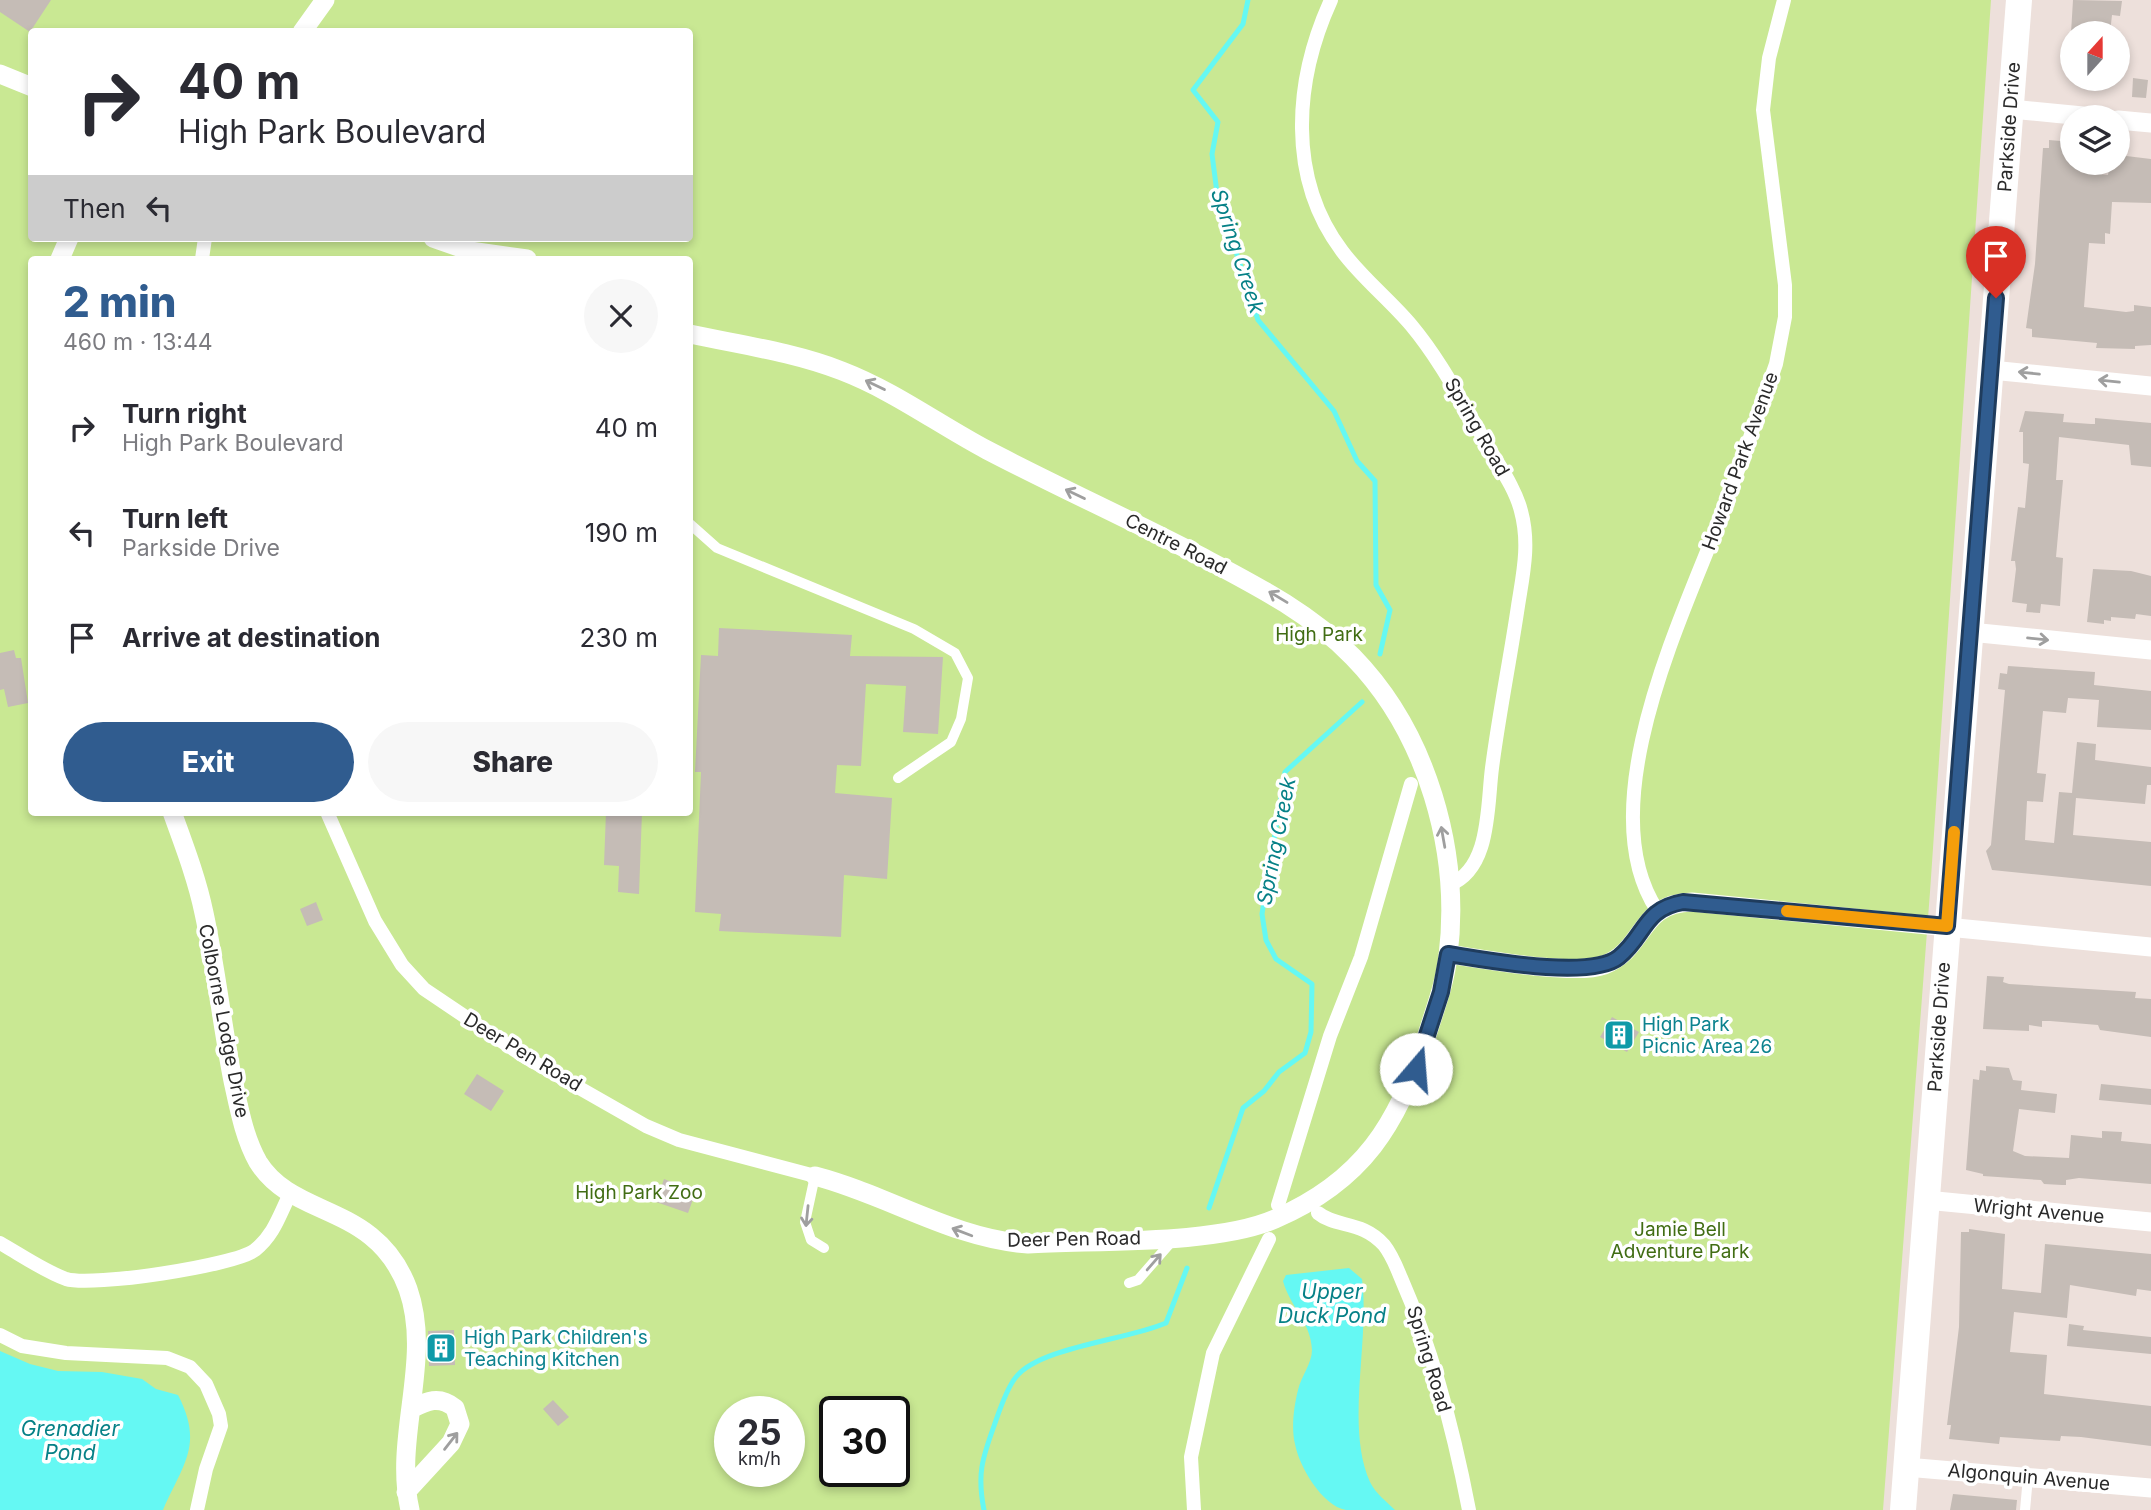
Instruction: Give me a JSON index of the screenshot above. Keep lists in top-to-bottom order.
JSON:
{
  "streets": {
    "main road": ["Parkside Drive"],
    "street": [
      "Spring Road",
      "Howard Park Avenue",
      "Centre Road",
      "Colborne Lodge Drive",
      "Deer Pen Road",
      "Wright Avenue",
      "Algonquin Avenue"
    ]
  },
  "crossings": [
    ["Parkside Drive", "Wright Avenue"],
    ["Parkside Drive", "Algonquin Avenue"],
    ["Spring Road", "Centre Road"],
    ["Spring Road", "Deer Pen Road"]
  ],
  "one_way": ["Centre Road"],
  "water": ["Spring Creek", "Upper Duck Pond", "Grenadier Pond"],
  "parks": ["High Park", "High Park Zoo", "Jamie Bell Adventure Park"],
  "places": {
    "building": ["High Park Picnic Area 26", "High Park Children's Teaching Kitchen"]
  },
  "north": "top",
  "page": {
    "turn": ["40 m", "High Park Boulevard"],
    "then": "Then",
    "heading": ["2 min", "460 m · 13:44"],
    "list": [
      {
        "name": "Turn right",
        "note": "High Park Boulevard",
        "value": "40 m"
      },
      {
        "name": "Turn left",
        "note": "Parkside Drive",
        "value": "190 m"
      },
      {
        "name": "Arrive at destination",
        "value": "230 m"
      }
    ],
    "buttons": ["Exit", "Share"],
    "speed": "25 km/h",
    "limit": "30"
  }
}
